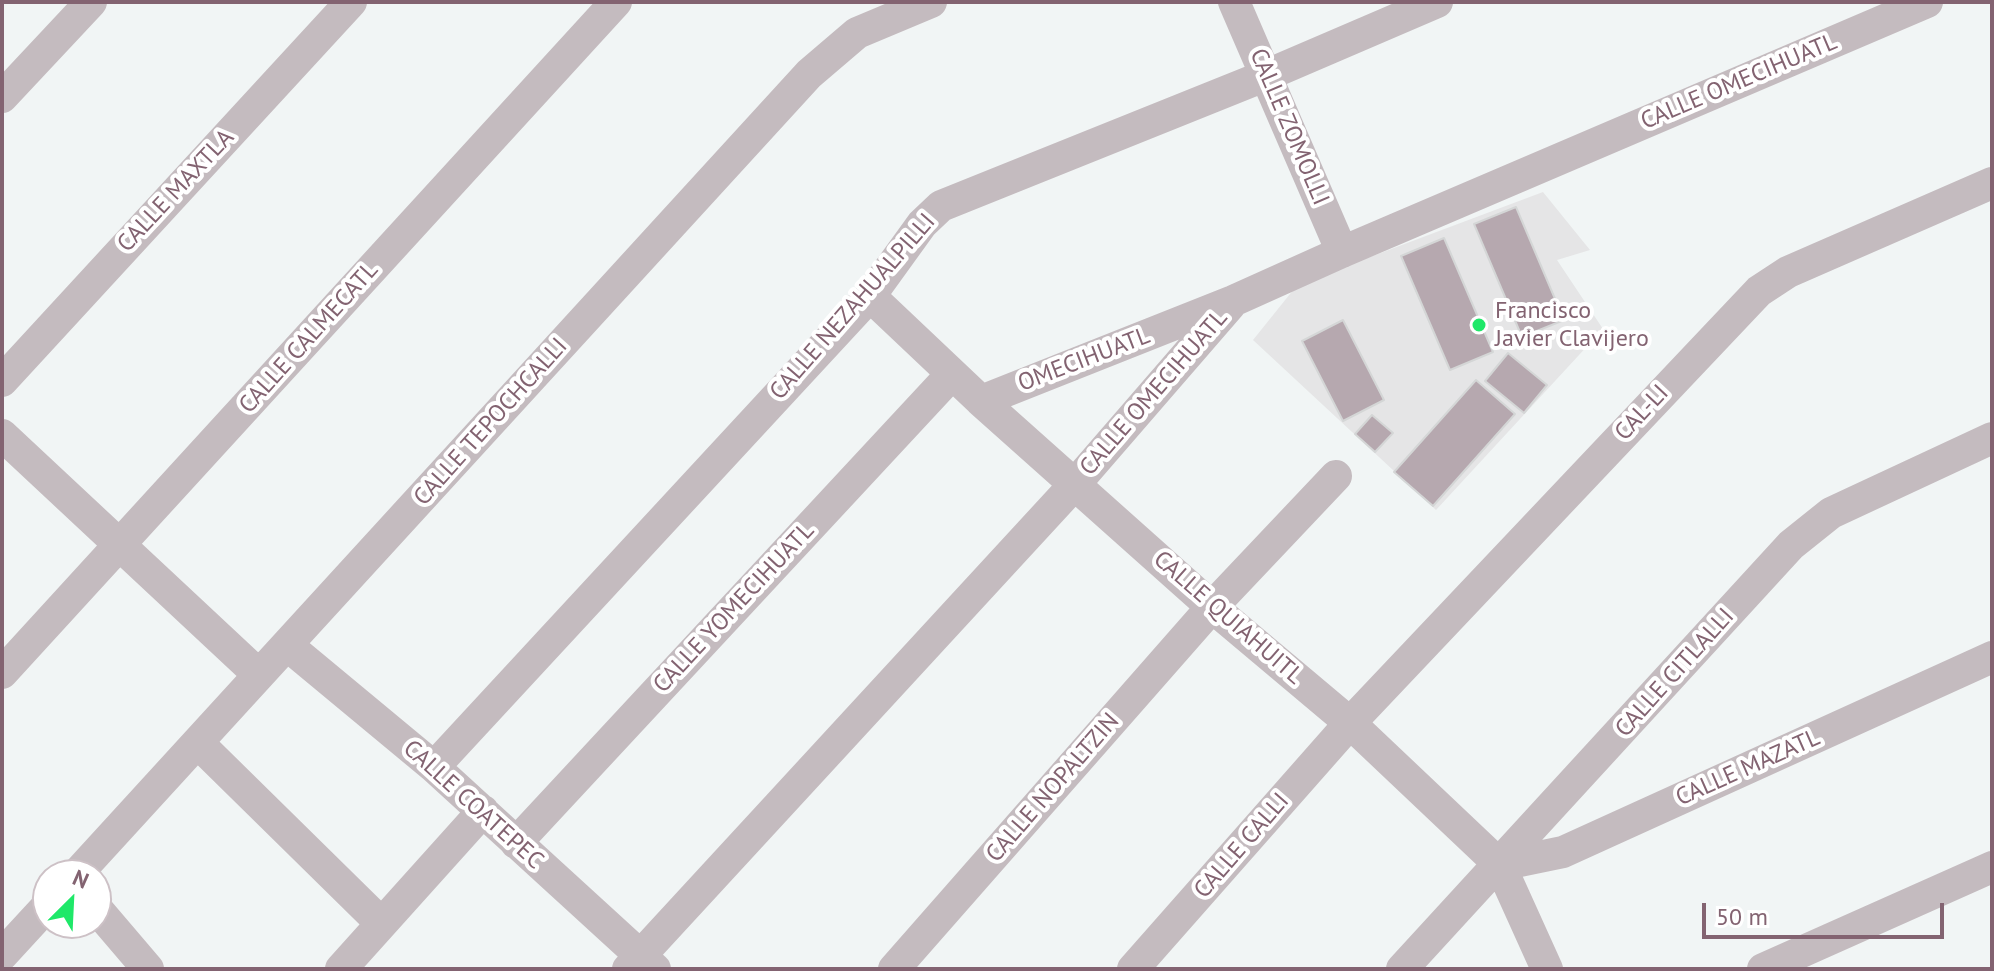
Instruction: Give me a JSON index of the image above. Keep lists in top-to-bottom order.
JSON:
{
  "streets": {
    "street": [
      "CALLE OMECIHUATL",
      "CALLE ZOMOLLI",
      "CALLE MAXTLA",
      "CALLE NEZAHUALPILLI",
      "CALLE CALMECATL",
      "OMECIHUATL",
      "CAL-LI",
      "CALLE TEPOCHCALLI",
      "CALLE YOMECIHUATL",
      "CALLE QUIAHUITL",
      "CALLE CITLALLI",
      "CALLE MAZATL",
      "CALLE NOPALTZIN",
      "CALLE COATEPEC",
      "CALLE CALLI"
    ]
  },
  "crossings": [
    ["CALLE OMECIHUATL", "CALLE ZOMOLLI"],
    ["CALLE OMECIHUATL", "OMECIHUATL"],
    ["CALLE OMECIHUATL", "CALLE QUIAHUITL"],
    ["CALLE OMECIHUATL", "CALLE COATEPEC"],
    ["CALLE ZOMOLLI", "CALLE NEZAHUALPILLI"],
    ["CALLE NEZAHUALPILLI", "CALLE QUIAHUITL"],
    ["CALLE NEZAHUALPILLI", "CALLE COATEPEC"],
    ["OMECIHUATL", "CALLE QUIAHUITL"],
    ["CAL-LI", "CALLE QUIAHUITL"],
    ["CAL-LI", "CALLE CALLI"],
    ["CALLE TEPOCHCALLI", "CALLE COATEPEC"],
    ["CALLE YOMECIHUATL", "CALLE QUIAHUITL"],
    ["CALLE YOMECIHUATL", "CALLE COATEPEC"],
    ["CALLE QUIAHUITL", "CALLE CITLALLI"],
    ["CALLE QUIAHUITL", "CALLE MAZATL"],
    ["CALLE QUIAHUITL", "CALLE NOPALTZIN"],
    ["CALLE QUIAHUITL", "CALLE CALLI"],
    ["CALLE CITLALLI", "CALLE MAZATL"]
  ],
  "places": ["Francisco Javier Clavijero"],
  "scale_bar": "50 m",
  "north": "top right"
}
